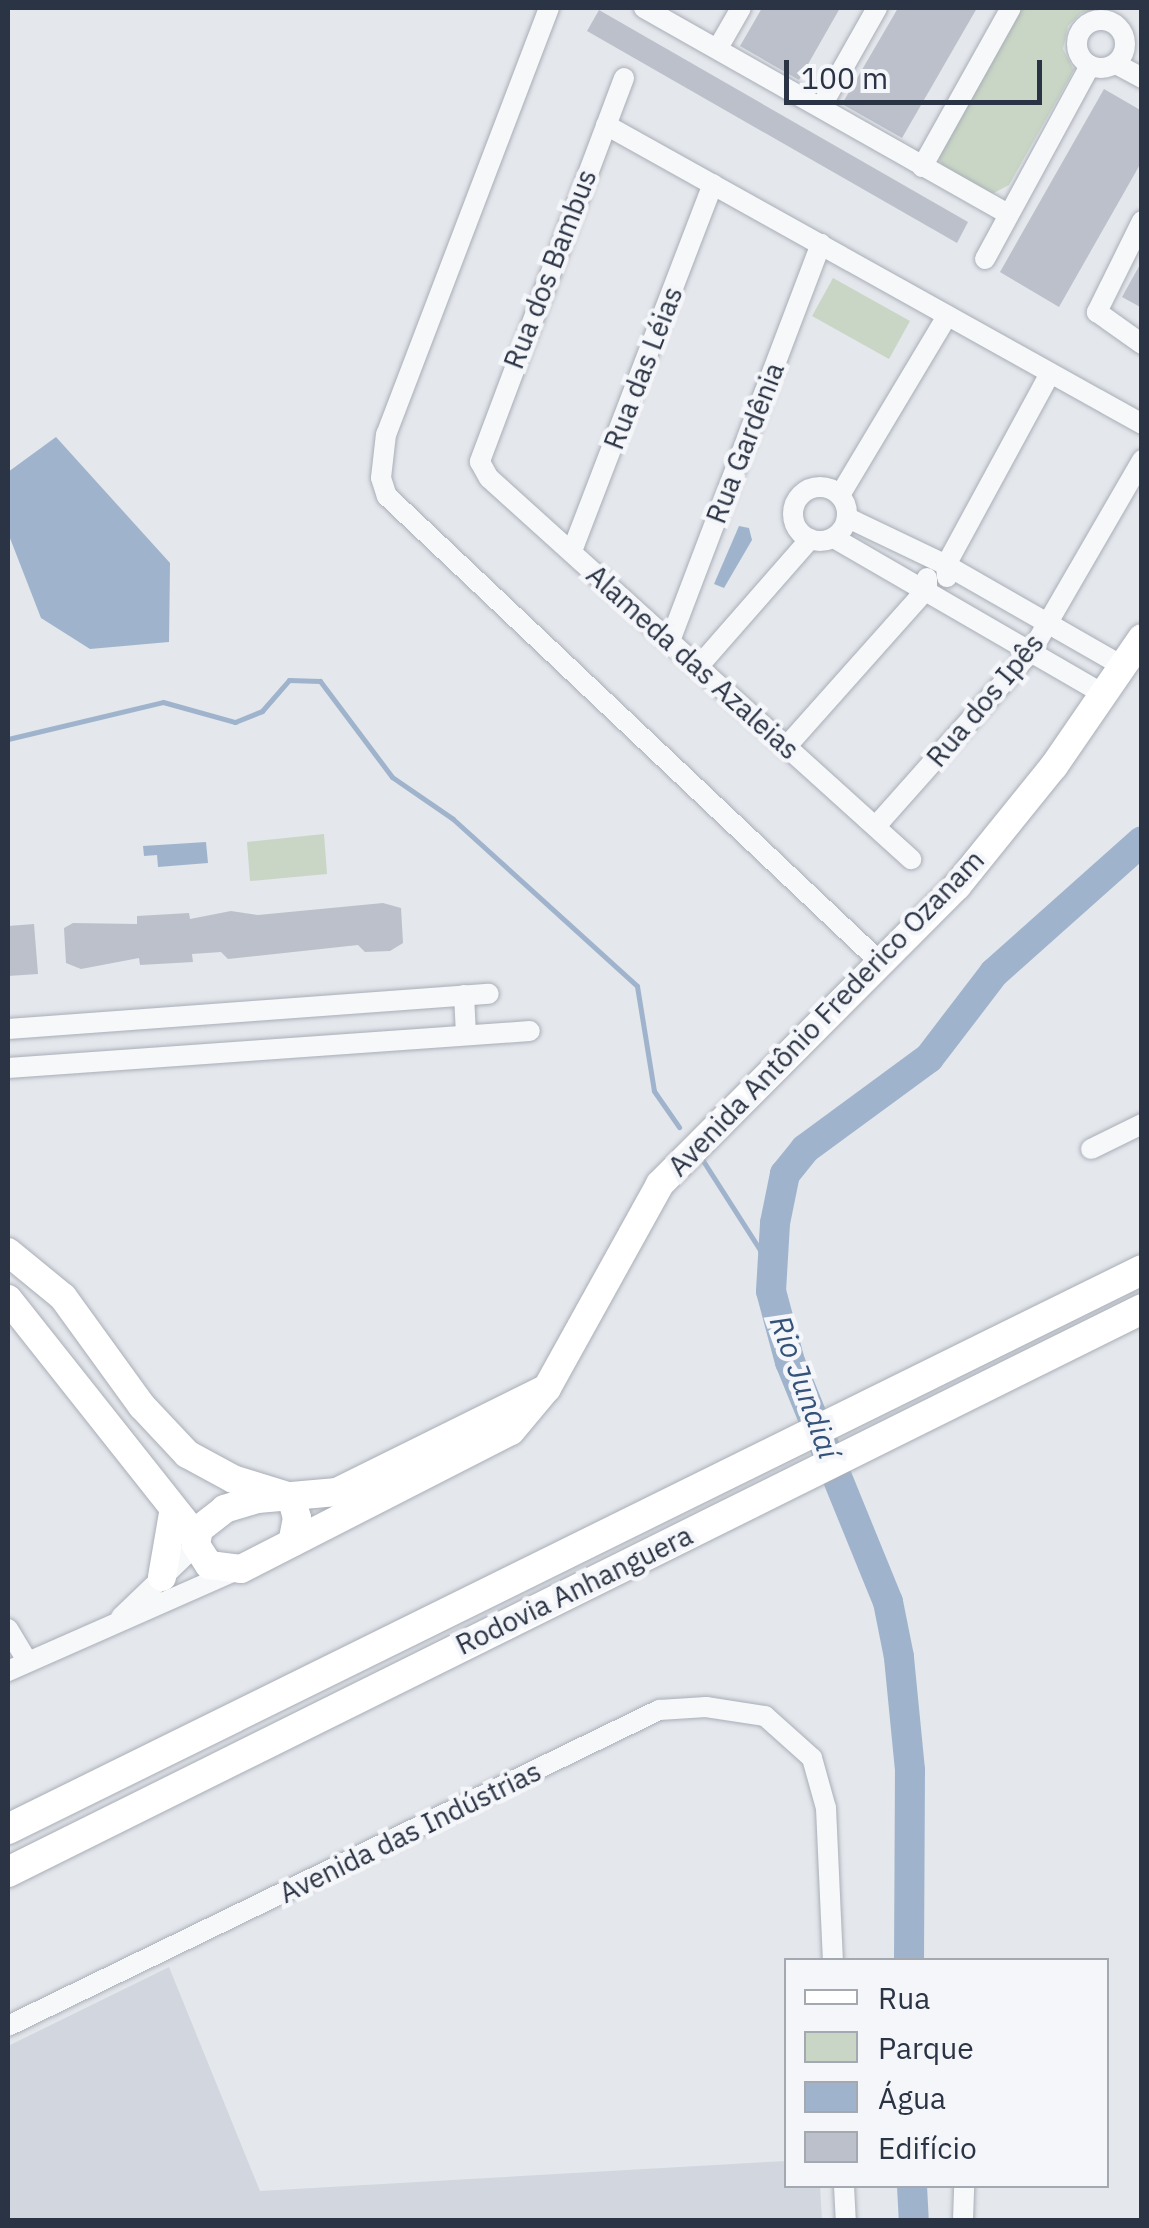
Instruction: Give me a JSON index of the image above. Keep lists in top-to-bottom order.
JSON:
{
  "streets": {
    "highway": ["Rodovia Anhanguera"],
    "main road": ["Avenida Antônio Frederico Ozanam"],
    "street": [
      "Rua dos Bambus",
      "Rua das Léias",
      "Rua Gardênia",
      "Alameda das Azaleias",
      "Rua dos Ipês",
      "Avenida das Indústrias"
    ]
  },
  "crossings": [
    ["Rua dos Bambus", "Alameda das Azaleias"],
    ["Rua das Léias", "Alameda das Azaleias"],
    ["Rua Gardênia", "Alameda das Azaleias"],
    ["Alameda das Azaleias", "Rua dos Ipês"]
  ],
  "water": ["Rio Jundiaí"],
  "legend": [
    "Rua",
    "Parque",
    "Água",
    "Edifício"
  ],
  "scale_bar": "100 m"
}
